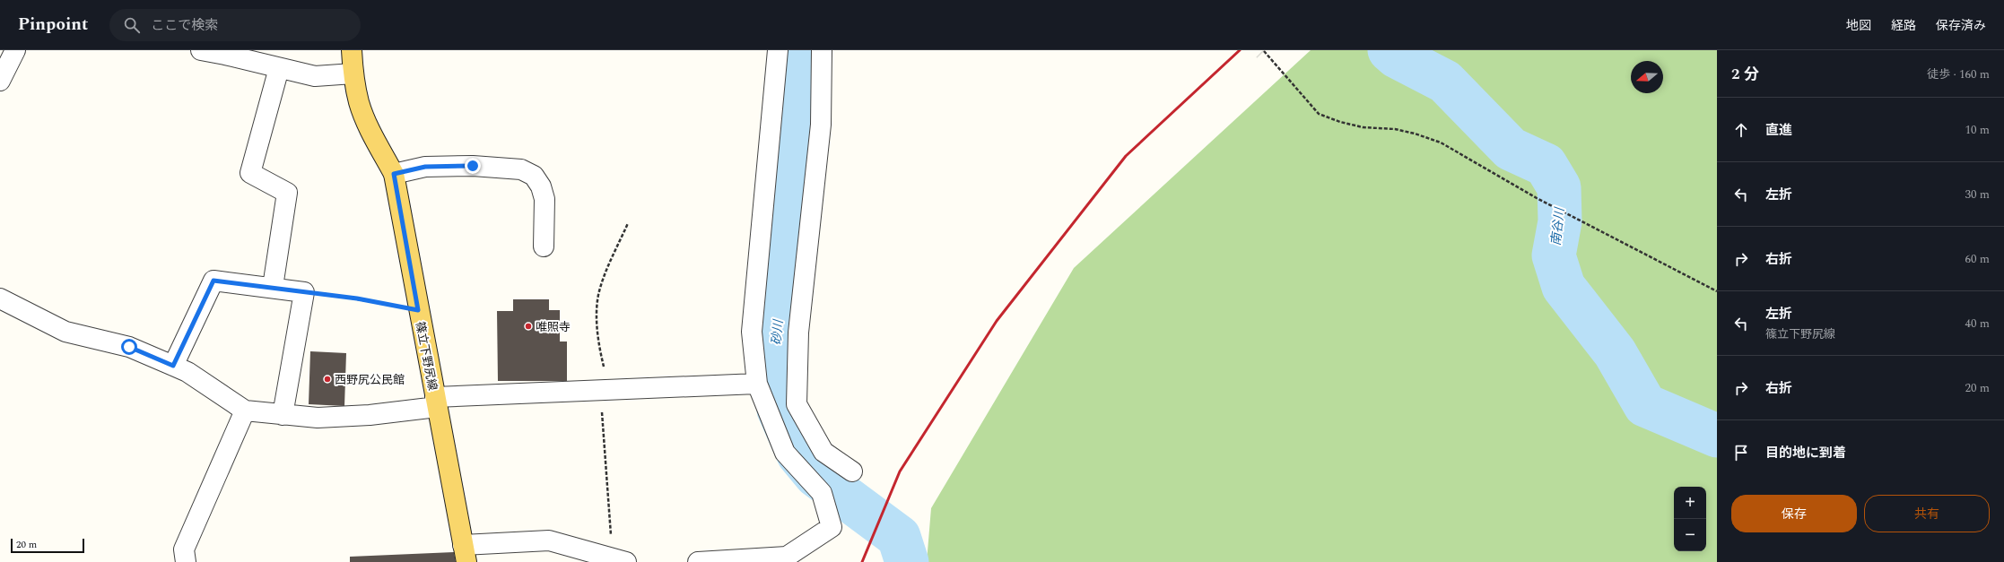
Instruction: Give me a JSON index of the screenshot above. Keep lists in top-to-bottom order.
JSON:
{
  "streets": {
    "main road": ["篠立下野尻線"]
  },
  "water": ["南谷川", "砂川"],
  "places": ["唯照寺", "西野尻公民館"],
  "scale_bar": "20 m",
  "north": "left",
  "page": {
    "header": "Pinpoint",
    "search": "ここで検索",
    "nav": ["地図", "経路", "保存済み"],
    "heading": ["2 分", "徒歩 · 160 m"],
    "list": [
      ["直進", "10 m"],
      ["左折", "30 m"],
      ["右折", "60 m"],
      ["左折", "篠立下野尻線", "40 m"],
      ["右折", "20 m"],
      "目的地に到着"
    ],
    "buttons": ["保存", "共有"],
    "map_buttons": ["+", "−"],
    "scale": "20 m"
  }
}
